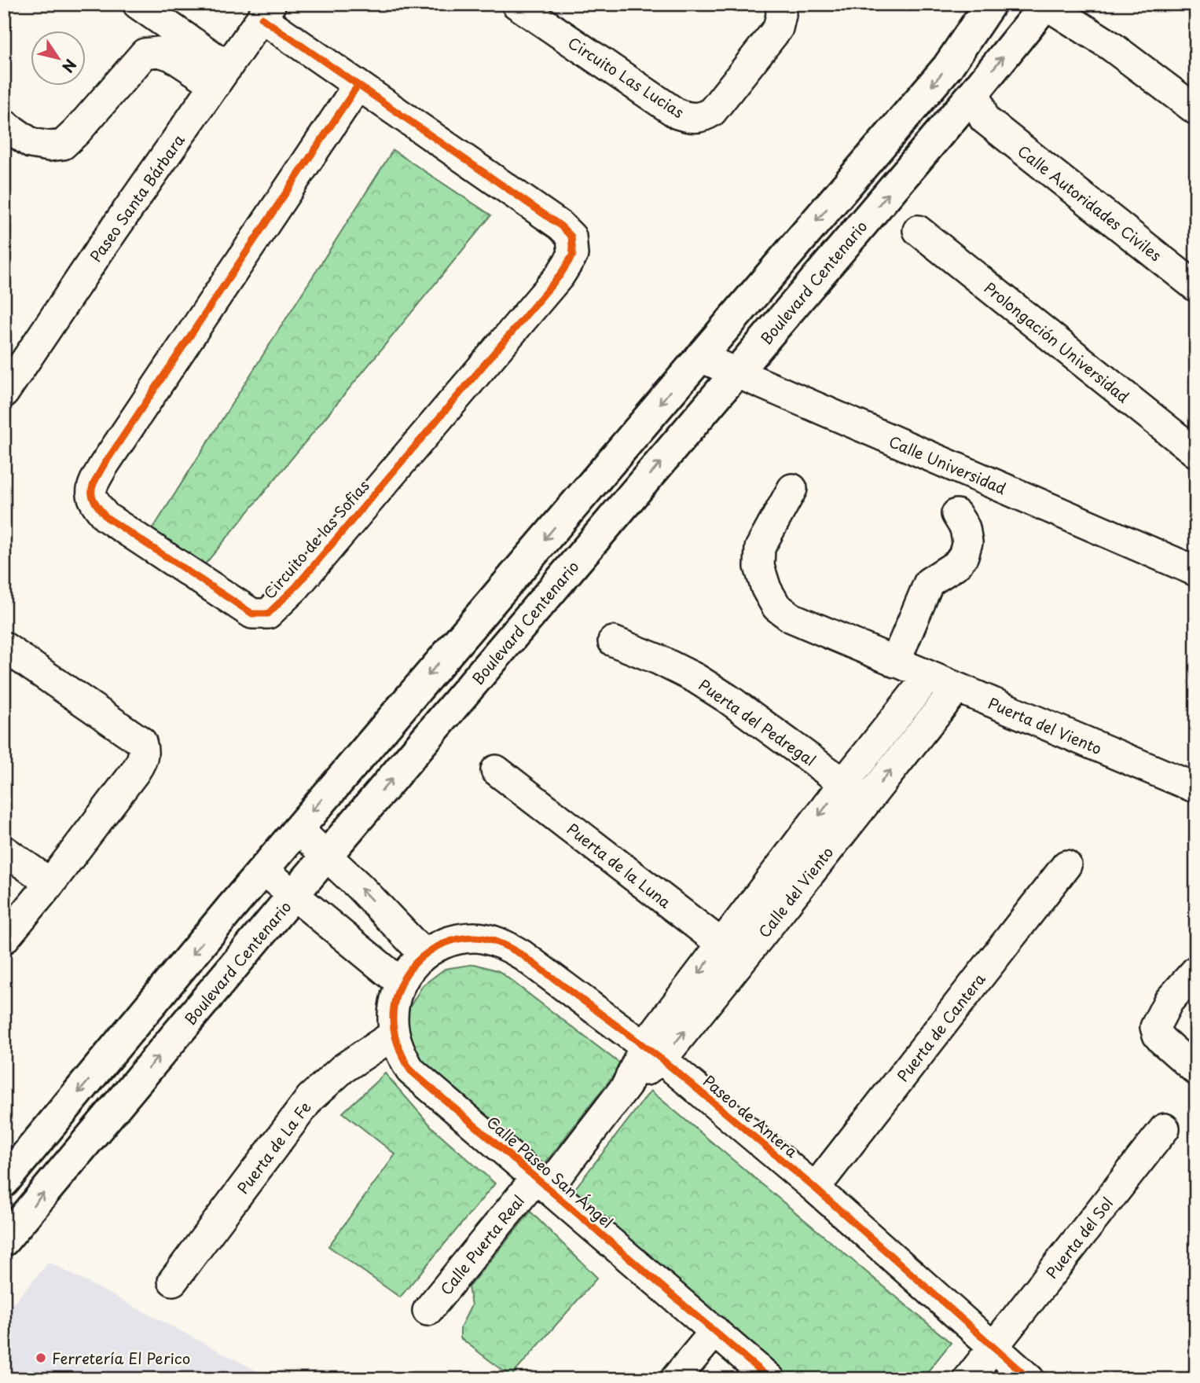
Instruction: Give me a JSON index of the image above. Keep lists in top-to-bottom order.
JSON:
{
  "streets": {
    "main road": ["Boulevard Centenario"],
    "street": [
      "Circuito Las Lucias",
      "Paseo Santa Bárbara",
      "Calle Autoridades Civiles",
      "Prolongación Universidad",
      "Calle Universidad",
      "Circuito de las Sofias",
      "Puerta del Pedregal",
      "Puerta del Viento",
      "Puerta de la Luna",
      "Calle del Viento",
      "Puerta de Cantera",
      "Paseo de Antera",
      "Puerta de La Fe",
      "Calle Paseo San Ángel",
      "Puerta del Sol",
      "Calle Puerta Real"
    ]
  },
  "crossings": [
    ["Paseo Santa Bárbara", "Circuito de las Sofias"],
    ["Calle Autoridades Civiles", "Boulevard Centenario"],
    ["Boulevard Centenario", "Calle Universidad"],
    ["Puerta del Pedregal", "Calle del Viento"],
    ["Puerta del Viento", "Calle del Viento"],
    ["Puerta de la Luna", "Calle del Viento"],
    ["Calle del Viento", "Paseo de Antera"],
    ["Calle del Viento", "Calle Paseo San Ángel"],
    ["Calle del Viento", "Calle Puerta Real"],
    ["Puerta de Cantera", "Paseo de Antera"],
    ["Paseo de Antera", "Calle Paseo San Ángel"],
    ["Paseo de Antera", "Puerta del Sol"],
    ["Puerta de La Fe", "Calle Paseo San Ángel"],
    ["Calle Paseo San Ángel", "Calle Puerta Real"]
  ],
  "places": ["Ferretería El Perico"],
  "north": "bottom right"
}
